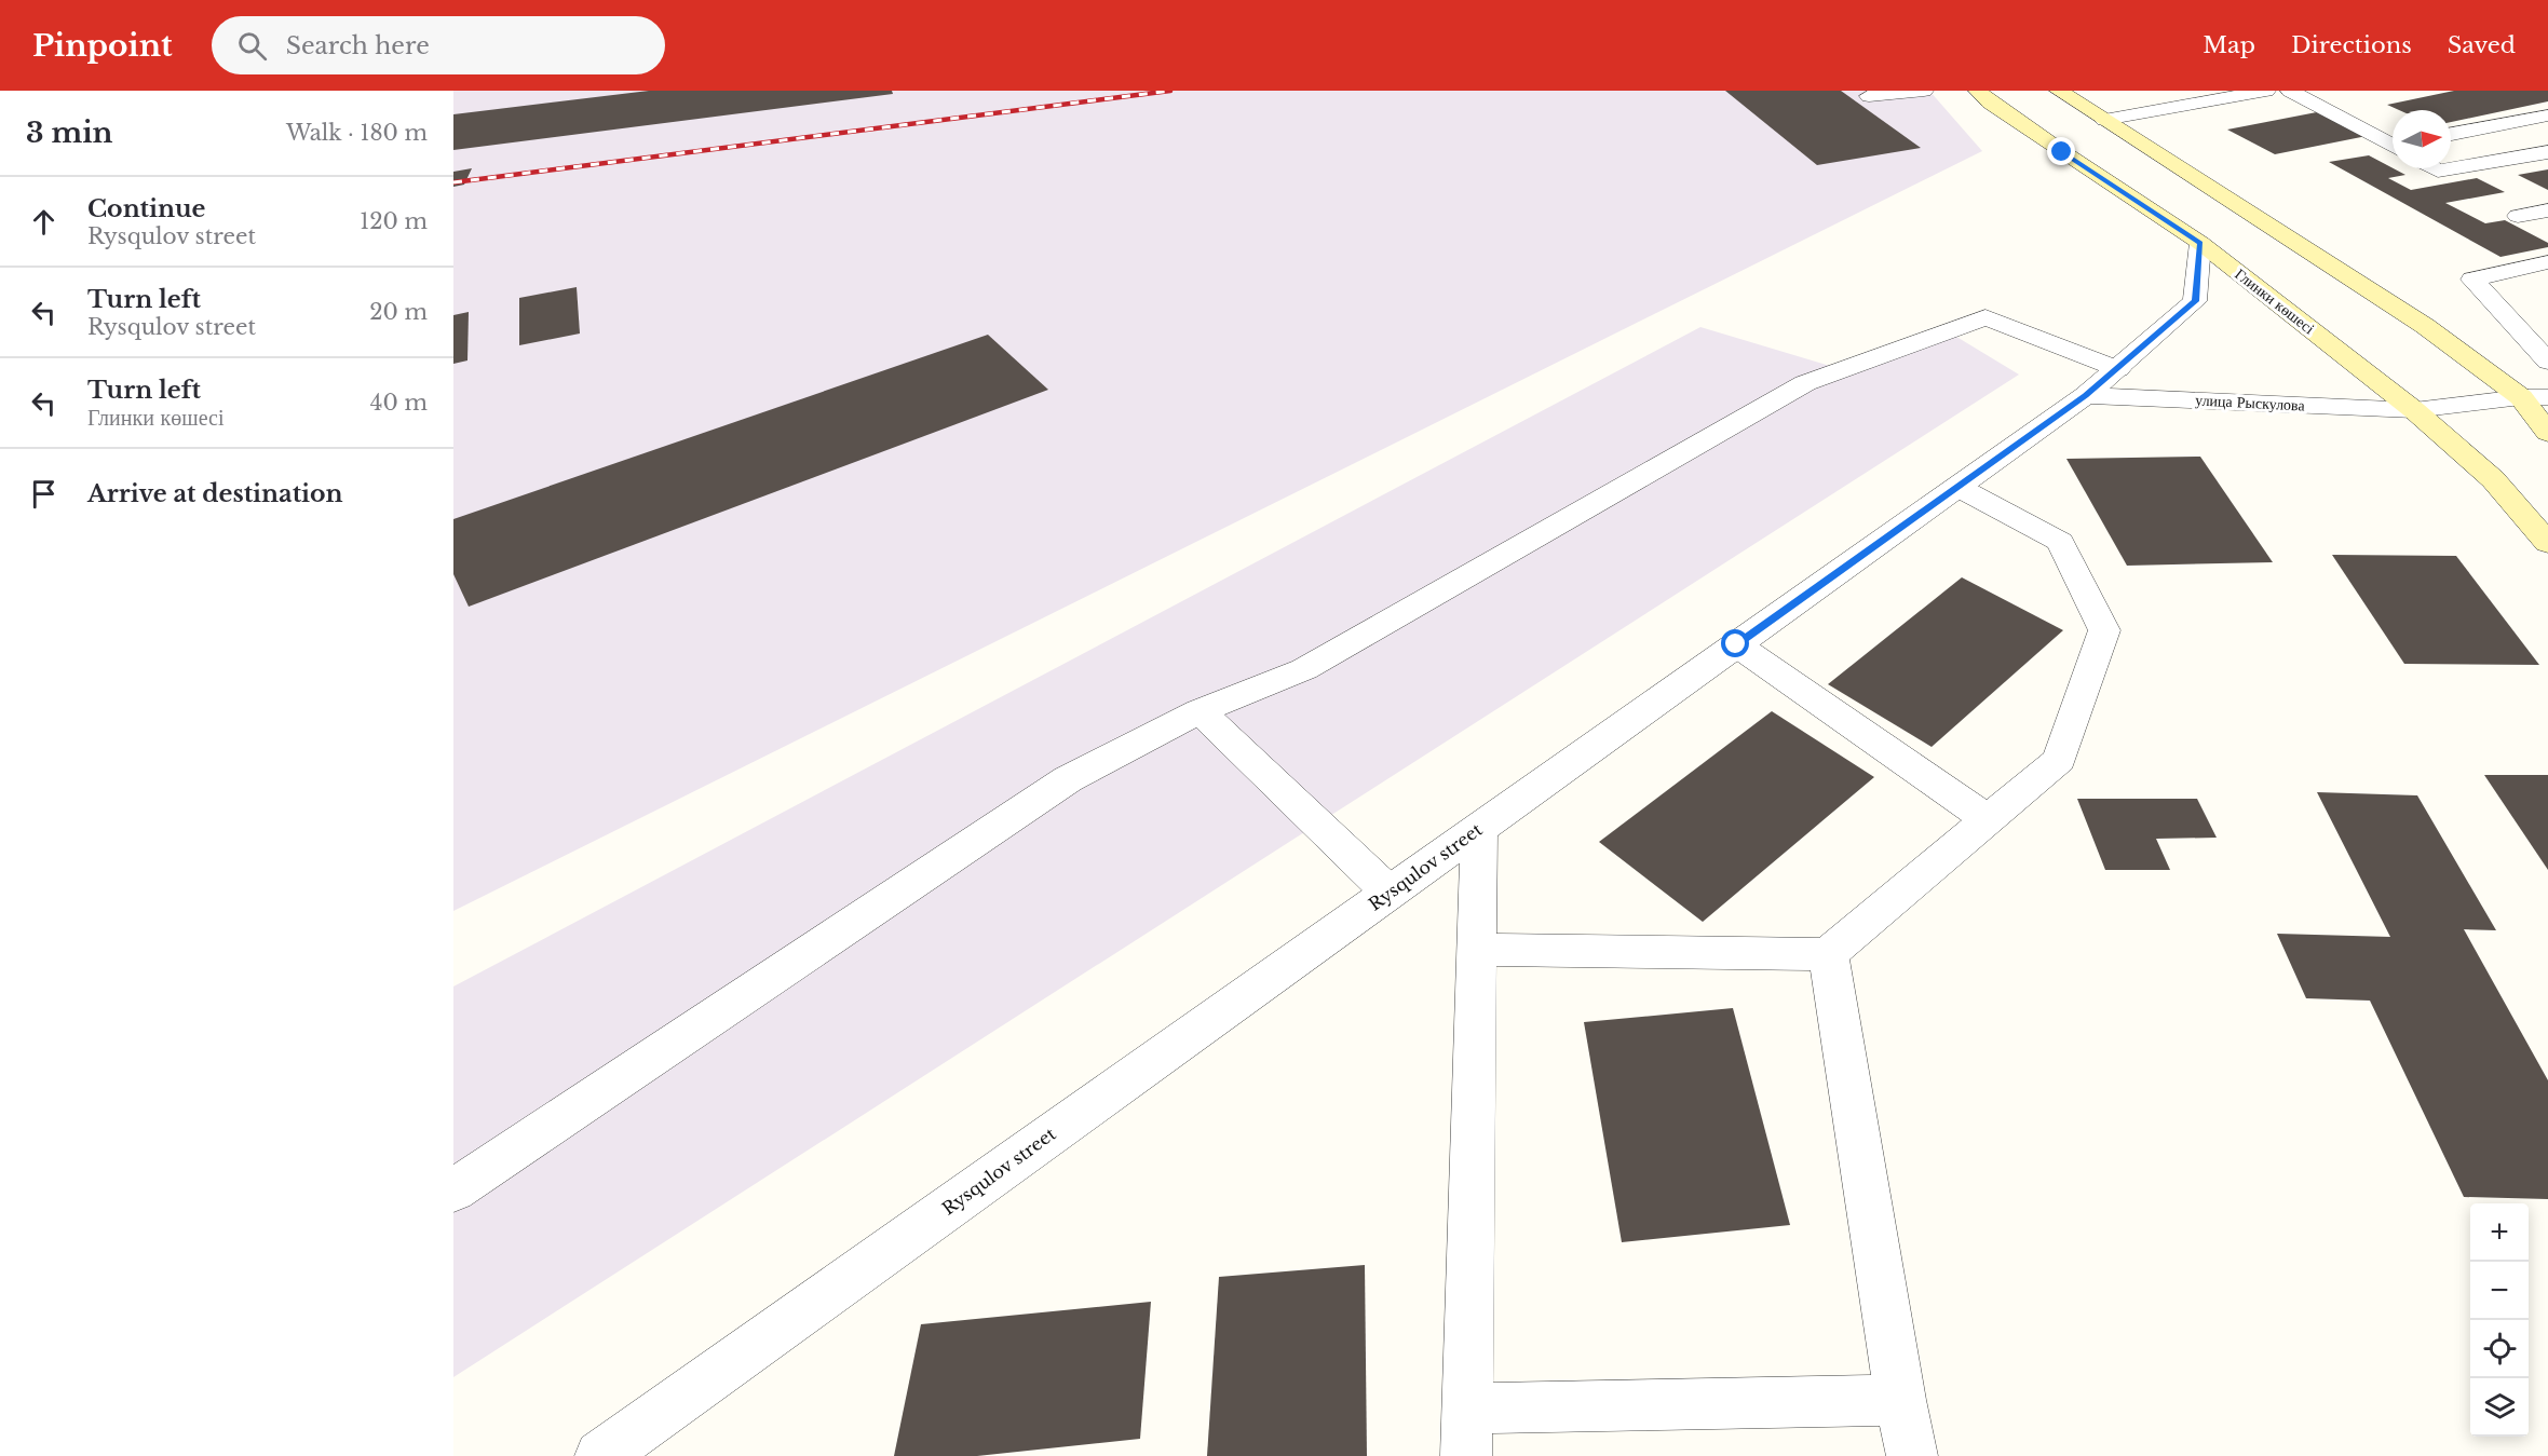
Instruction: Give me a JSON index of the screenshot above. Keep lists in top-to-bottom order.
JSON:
{
  "streets": {
    "main road": ["Глинки көшесі"],
    "street": ["улица Рыскулова", "Rysqulov street"]
  },
  "crossings": [
    ["Глинки көшесі", "улица Рыскулова"],
    ["Глинки көшесі", "Rysqulov street"],
    ["улица Рыскулова", "Rysqulov street"]
  ],
  "north": "right",
  "page": {
    "header": "Pinpoint",
    "search": "Search here",
    "nav": ["Map", "Directions", "Saved"],
    "heading": ["3 min", "Walk · 180 m"],
    "list": [
      ["Continue", "Rysqulov street", "120 m"],
      ["Turn left", "Rysqulov street", "20 m"],
      ["Turn left", "Глинки көшесі", "40 m"],
      "Arrive at destination"
    ],
    "map_buttons": ["+", "−"]
  }
}
